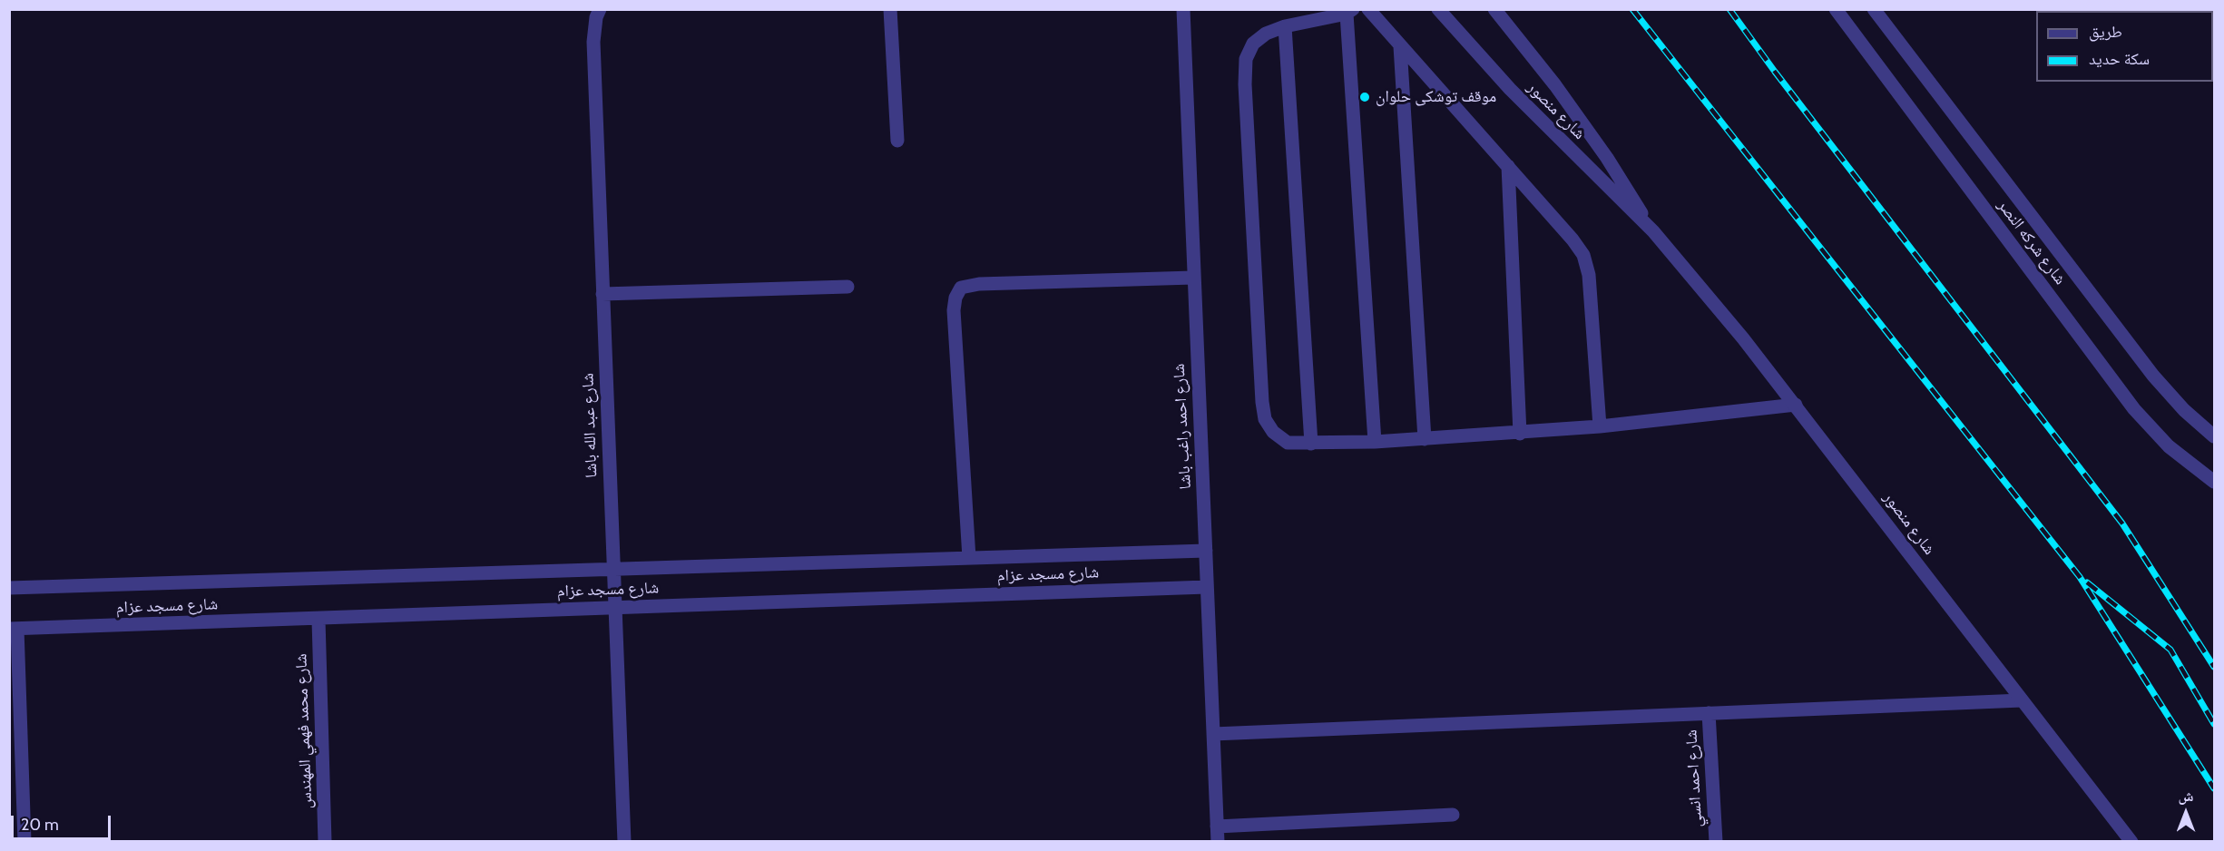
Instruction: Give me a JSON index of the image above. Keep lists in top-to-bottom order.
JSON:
{
  "streets": {
    "street": [
      "شارع منصور",
      "شارع شركه النصر",
      "شارع عبد الله باشا",
      "شارع احمد راغب باشا",
      "شارع مسجد عزام",
      "شارع محمد فهمي المهندس",
      "شارع احمد انسي"
    ]
  },
  "crossings": [
    ["شارع عبد الله باشا", "شارع مسجد عزام"],
    ["شارع احمد راغب باشا", "شارع مسجد عزام"],
    ["شارع مسجد عزام", "شارع محمد فهمي المهندس"]
  ],
  "places": ["موقف توشكى حلوان"],
  "legend": ["طريق", "سكة حديد"],
  "scale_bar": "20 m",
  "north": "top"
}
